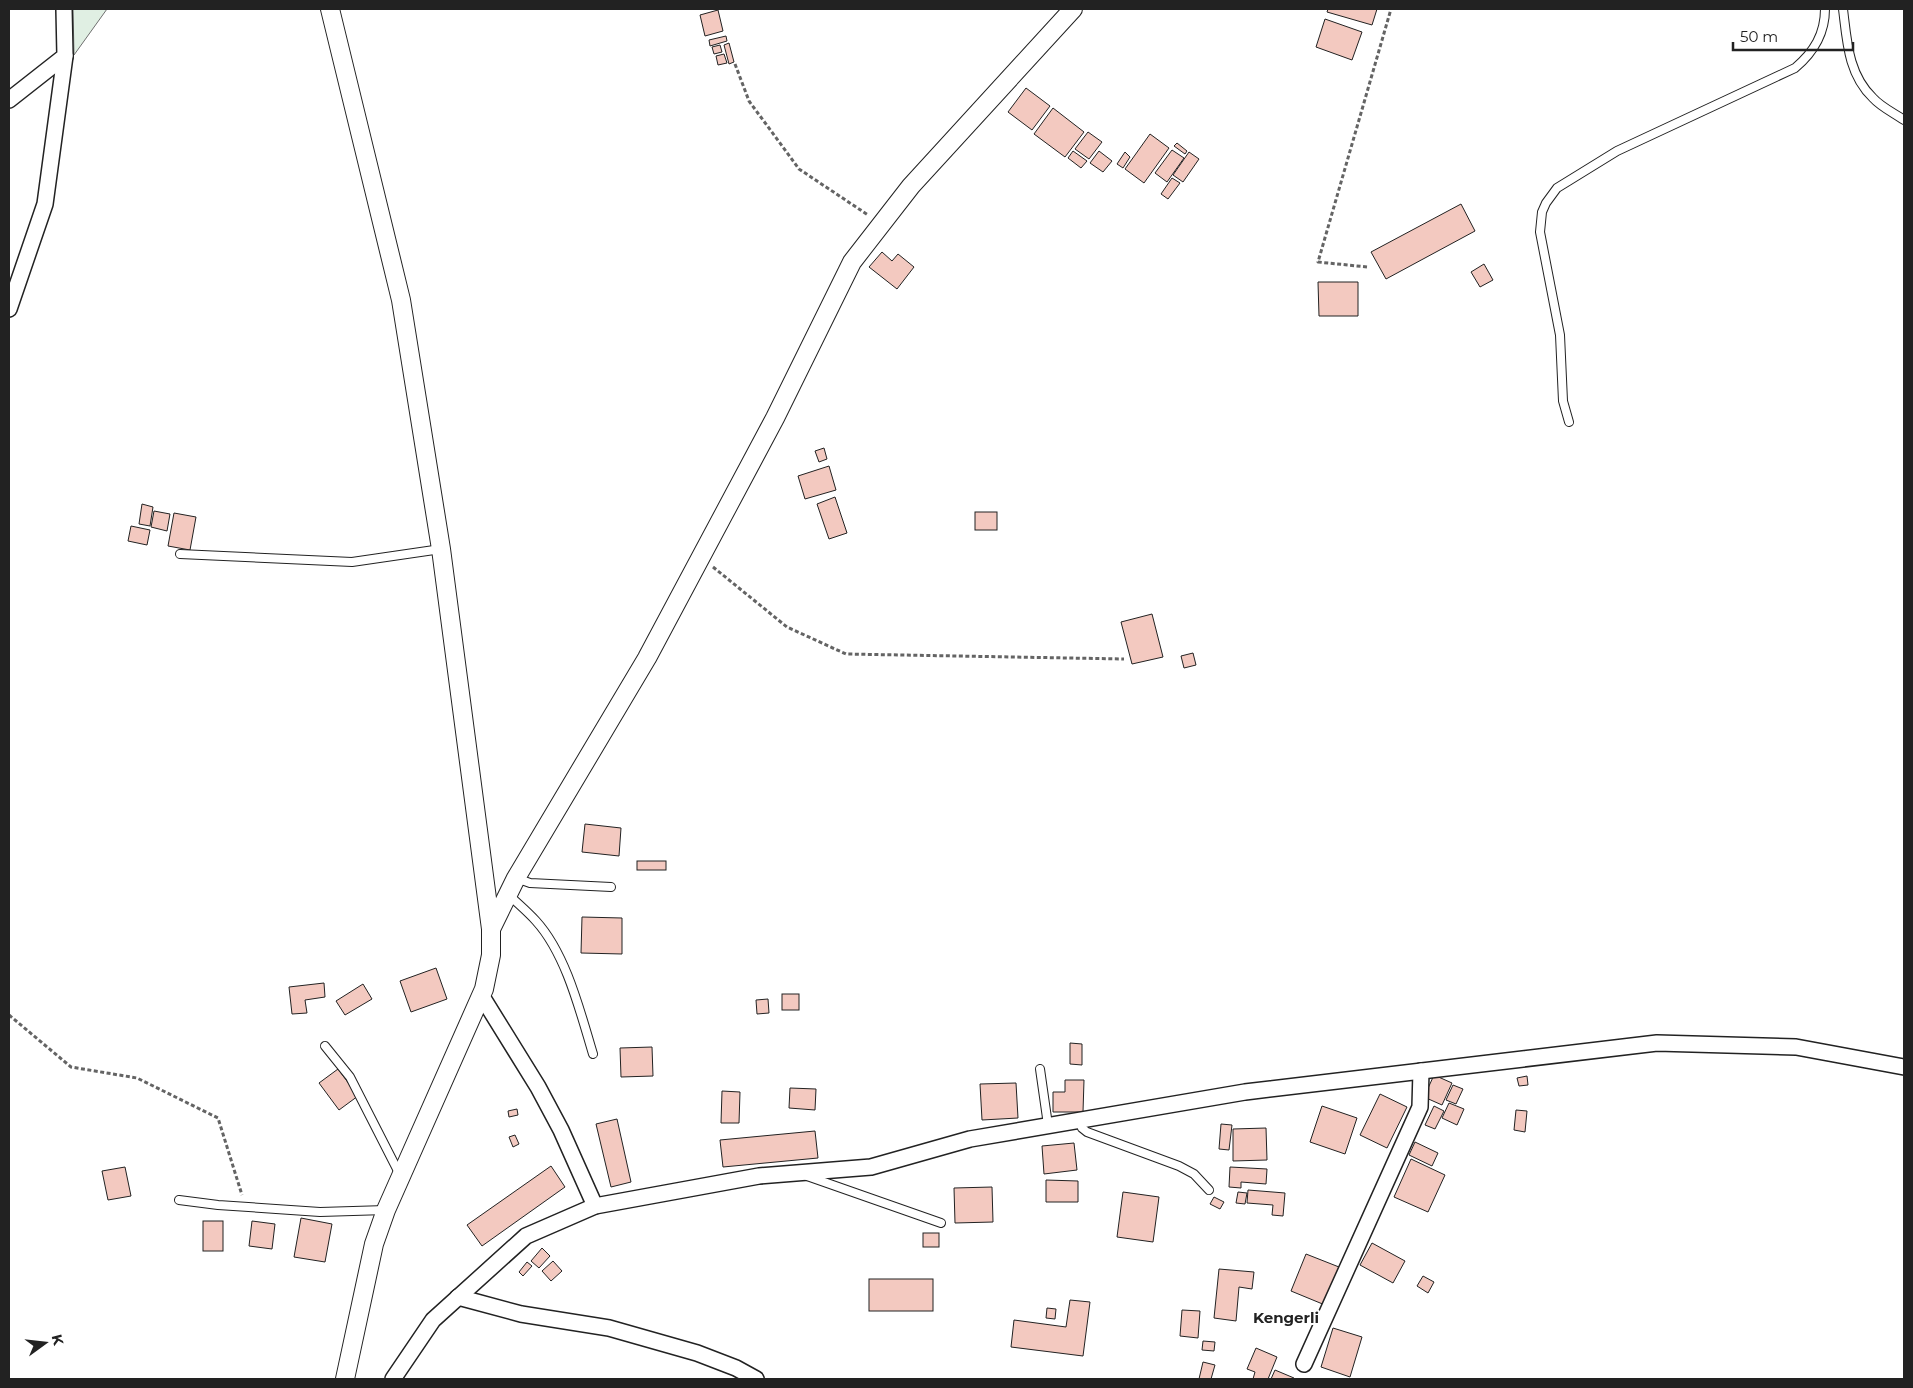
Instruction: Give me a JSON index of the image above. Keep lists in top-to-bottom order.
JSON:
{
  "districts": ["Kengerli"],
  "scale_bar": "50 m",
  "north": "right"
}
